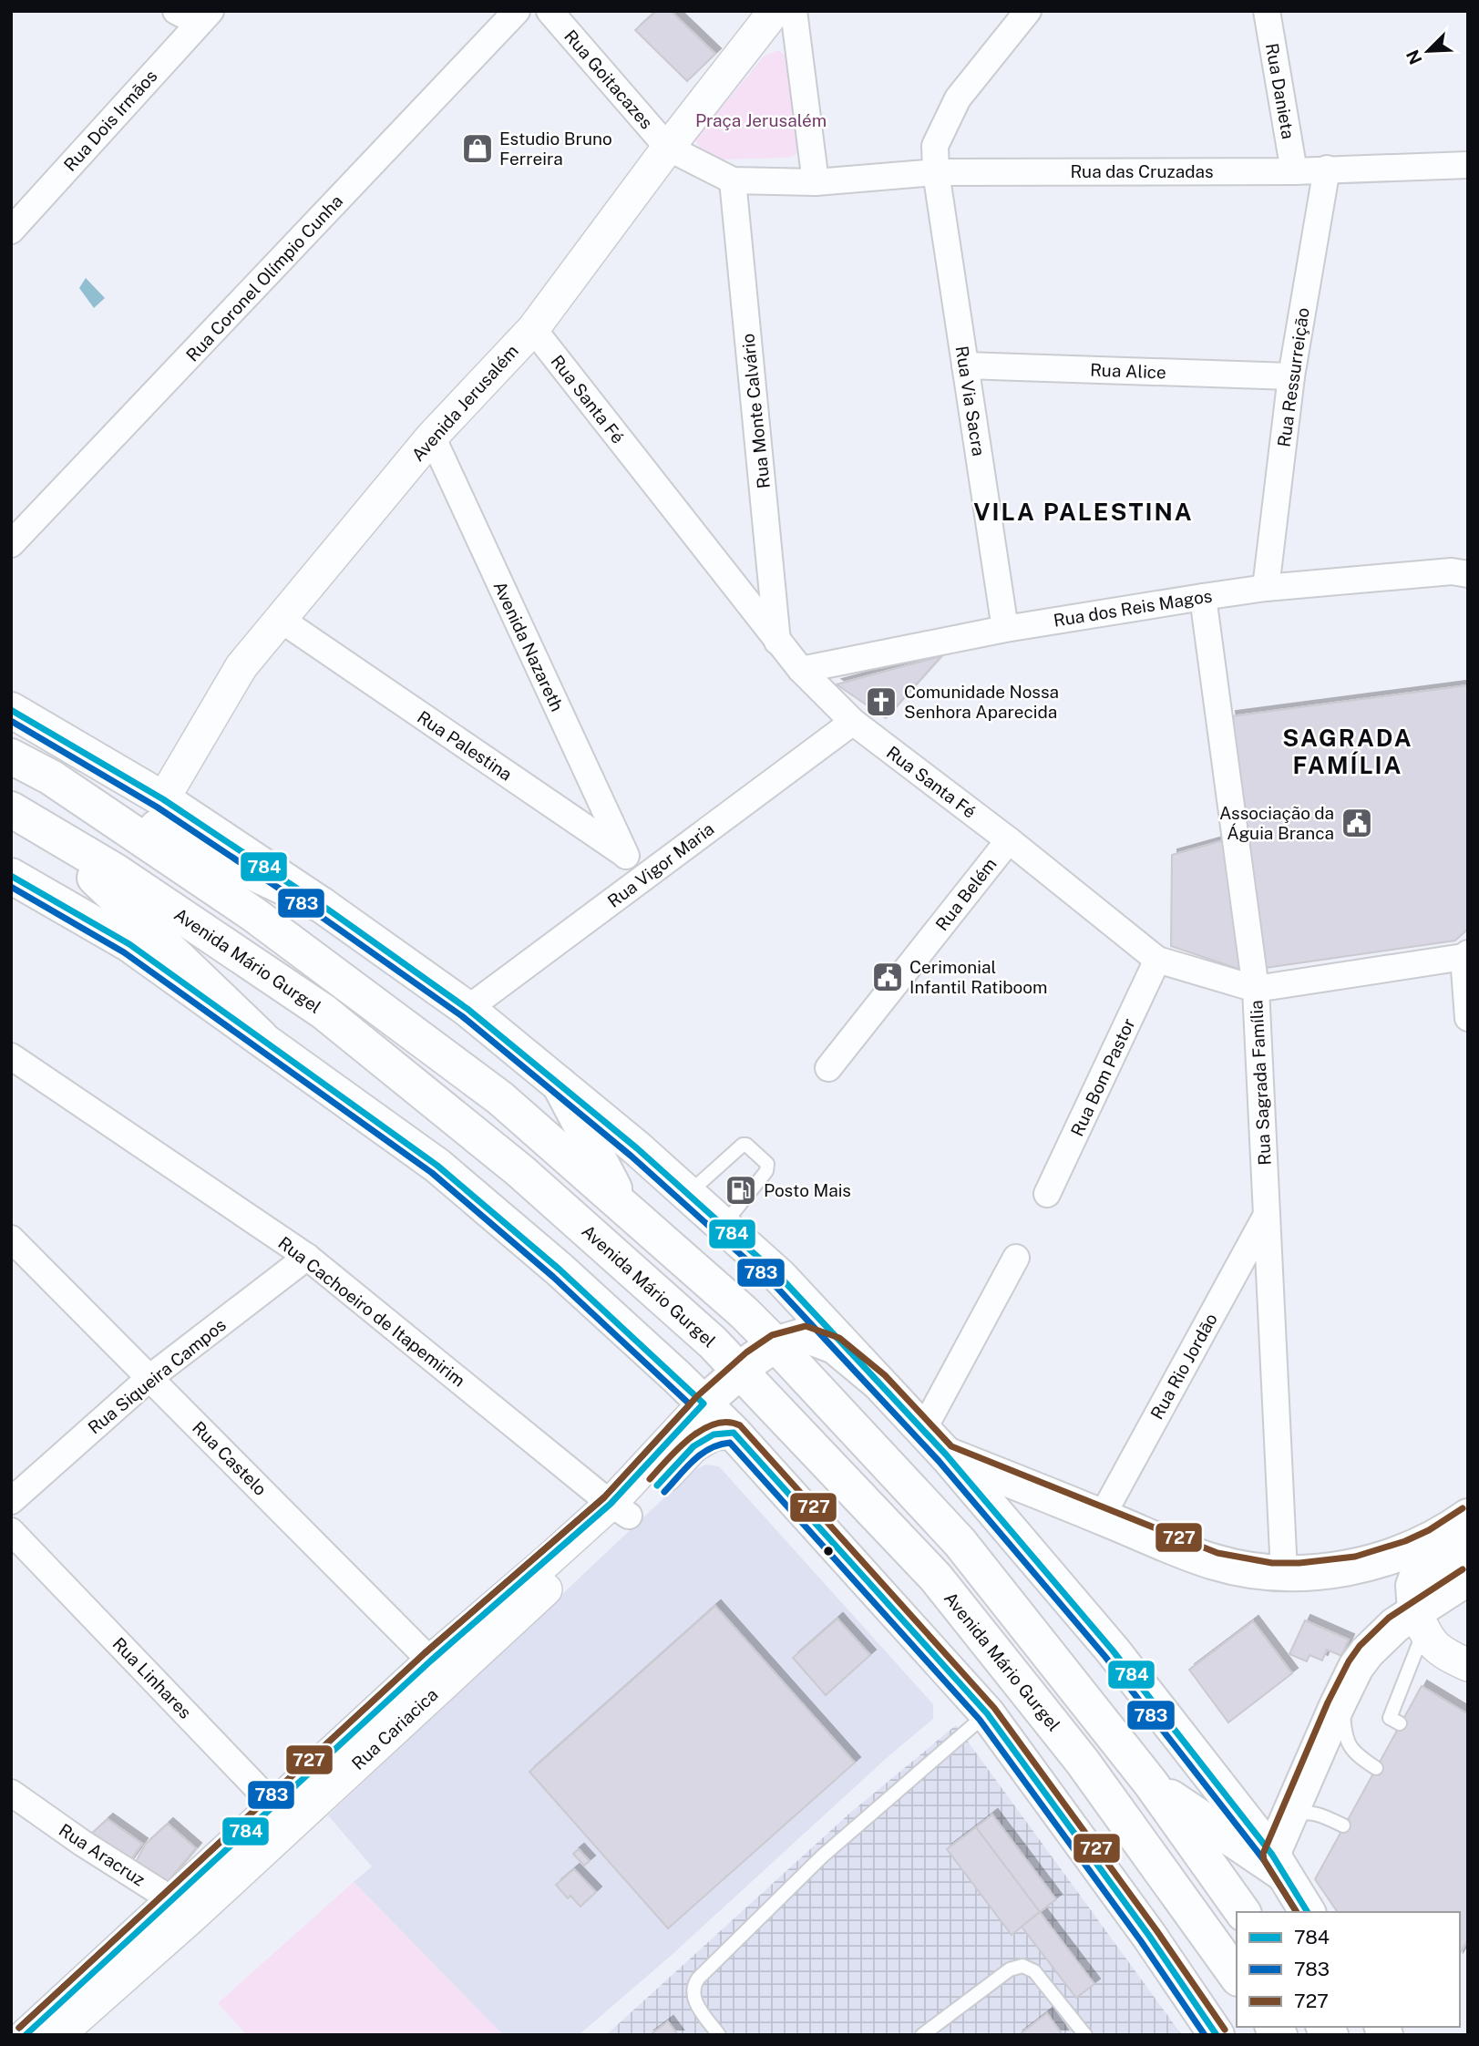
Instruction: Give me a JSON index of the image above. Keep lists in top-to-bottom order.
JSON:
{
  "streets": {
    "main road": ["Avenida Mário Gurgel"],
    "street": [
      "Rua Goitacazes",
      "Rua Danieta",
      "Rua Dois Irmãos",
      "Rua das Cruzadas",
      "Rua Coronel Olímpio Cunha",
      "Rua Alice",
      "Rua Ressurreição",
      "Rua Santa Fé",
      "Rua Via Sacra",
      "Avenida Jerusalém",
      "Rua Monte Calvário",
      "Rua dos Reis Magos",
      "Avenida Nazareth",
      "Rua Palestina",
      "Rua Vigor Maria",
      "Rua Belém",
      "Rua Bom Pastor",
      "Rua Sagrada Família",
      "Rua Cachoeiro de Itapemirim",
      "Rua Rio Jordão",
      "Rua Siqueira Campos",
      "Rua Castelo",
      "Rua Linhares",
      "Rua Cariacica",
      "Rua Aracruz"
    ]
  },
  "crossings": [
    ["Rua Goitacazes", "Rua das Cruzadas"],
    ["Rua Goitacazes", "Avenida Jerusalém"],
    ["Rua Danieta", "Rua das Cruzadas"],
    ["Rua das Cruzadas", "Rua Ressurreição"],
    ["Rua das Cruzadas", "Rua Via Sacra"],
    ["Rua das Cruzadas", "Avenida Jerusalém"],
    ["Rua das Cruzadas", "Rua Monte Calvário"],
    ["Rua Alice", "Rua Ressurreição"],
    ["Rua Alice", "Rua Via Sacra"],
    ["Rua Ressurreição", "Rua dos Reis Magos"],
    ["Rua Santa Fé", "Avenida Jerusalém"],
    ["Rua Santa Fé", "Rua Monte Calvário"],
    ["Rua Santa Fé", "Rua dos Reis Magos"],
    ["Rua Santa Fé", "Rua Vigor Maria"],
    ["Rua Santa Fé", "Rua Belém"],
    ["Rua Santa Fé", "Rua Bom Pastor"],
    ["Rua Santa Fé", "Rua Sagrada Família"],
    ["Rua Via Sacra", "Rua dos Reis Magos"],
    ["Avenida Jerusalém", "Avenida Nazareth"],
    ["Avenida Jerusalém", "Rua Palestina"],
    ["Rua dos Reis Magos", "Rua Sagrada Família"],
    ["Avenida Nazareth", "Rua Palestina"],
    ["Rua Palestina", "Rua Vigor Maria"],
    ["Rua Sagrada Família", "Rua Rio Jordão"],
    ["Rua Cachoeiro de Itapemirim", "Rua Siqueira Campos"],
    ["Rua Cachoeiro de Itapemirim", "Rua Cariacica"],
    ["Rua Siqueira Campos", "Rua Castelo"],
    ["Rua Castelo", "Rua Cariacica"],
    ["Rua Linhares", "Rua Cariacica"],
    ["Rua Cariacica", "Rua Aracruz"]
  ],
  "districts": ["VILA PALESTINA", "SAGRADA FAMÍLIA"],
  "parks": ["Praça Jerusalém"],
  "places": {
    "shop": ["Estudio Bruno Ferreira"],
    "church": ["Comunidade Nossa Senhora Aparecida"],
    "public building": ["Associação da Águia Branca", "Cerimonial Infantil Ratiboom"],
    "fuel station": ["Posto Mais"]
  },
  "lines": ["transit line 784", "transit line 783", "transit line 727"],
  "legend": ["784", "783", "727"],
  "north": "bottom left"
}
